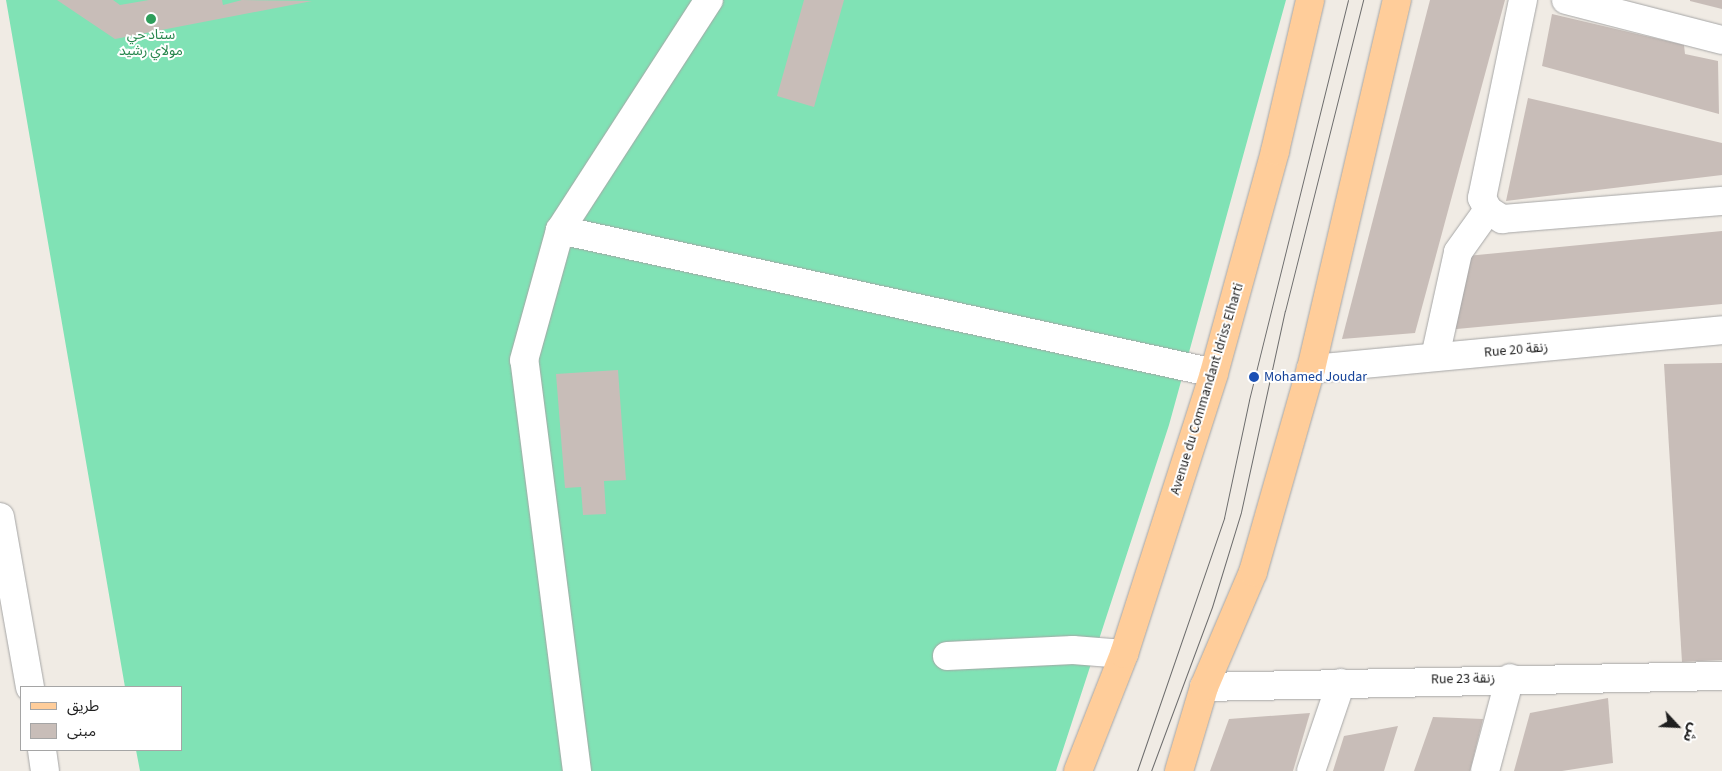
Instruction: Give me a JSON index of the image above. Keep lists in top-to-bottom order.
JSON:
{
  "streets": {
    "main road": ["Avenue du Commandant Idriss Elharti"],
    "street": ["Rue 20 زنقة", "Rue 23 زنقة"]
  },
  "places": ["ستاد حي مولاي رشيد", "Mohamed Joudar"],
  "legend": ["طريق", "مبنى"],
  "north": "bottom right"
}
